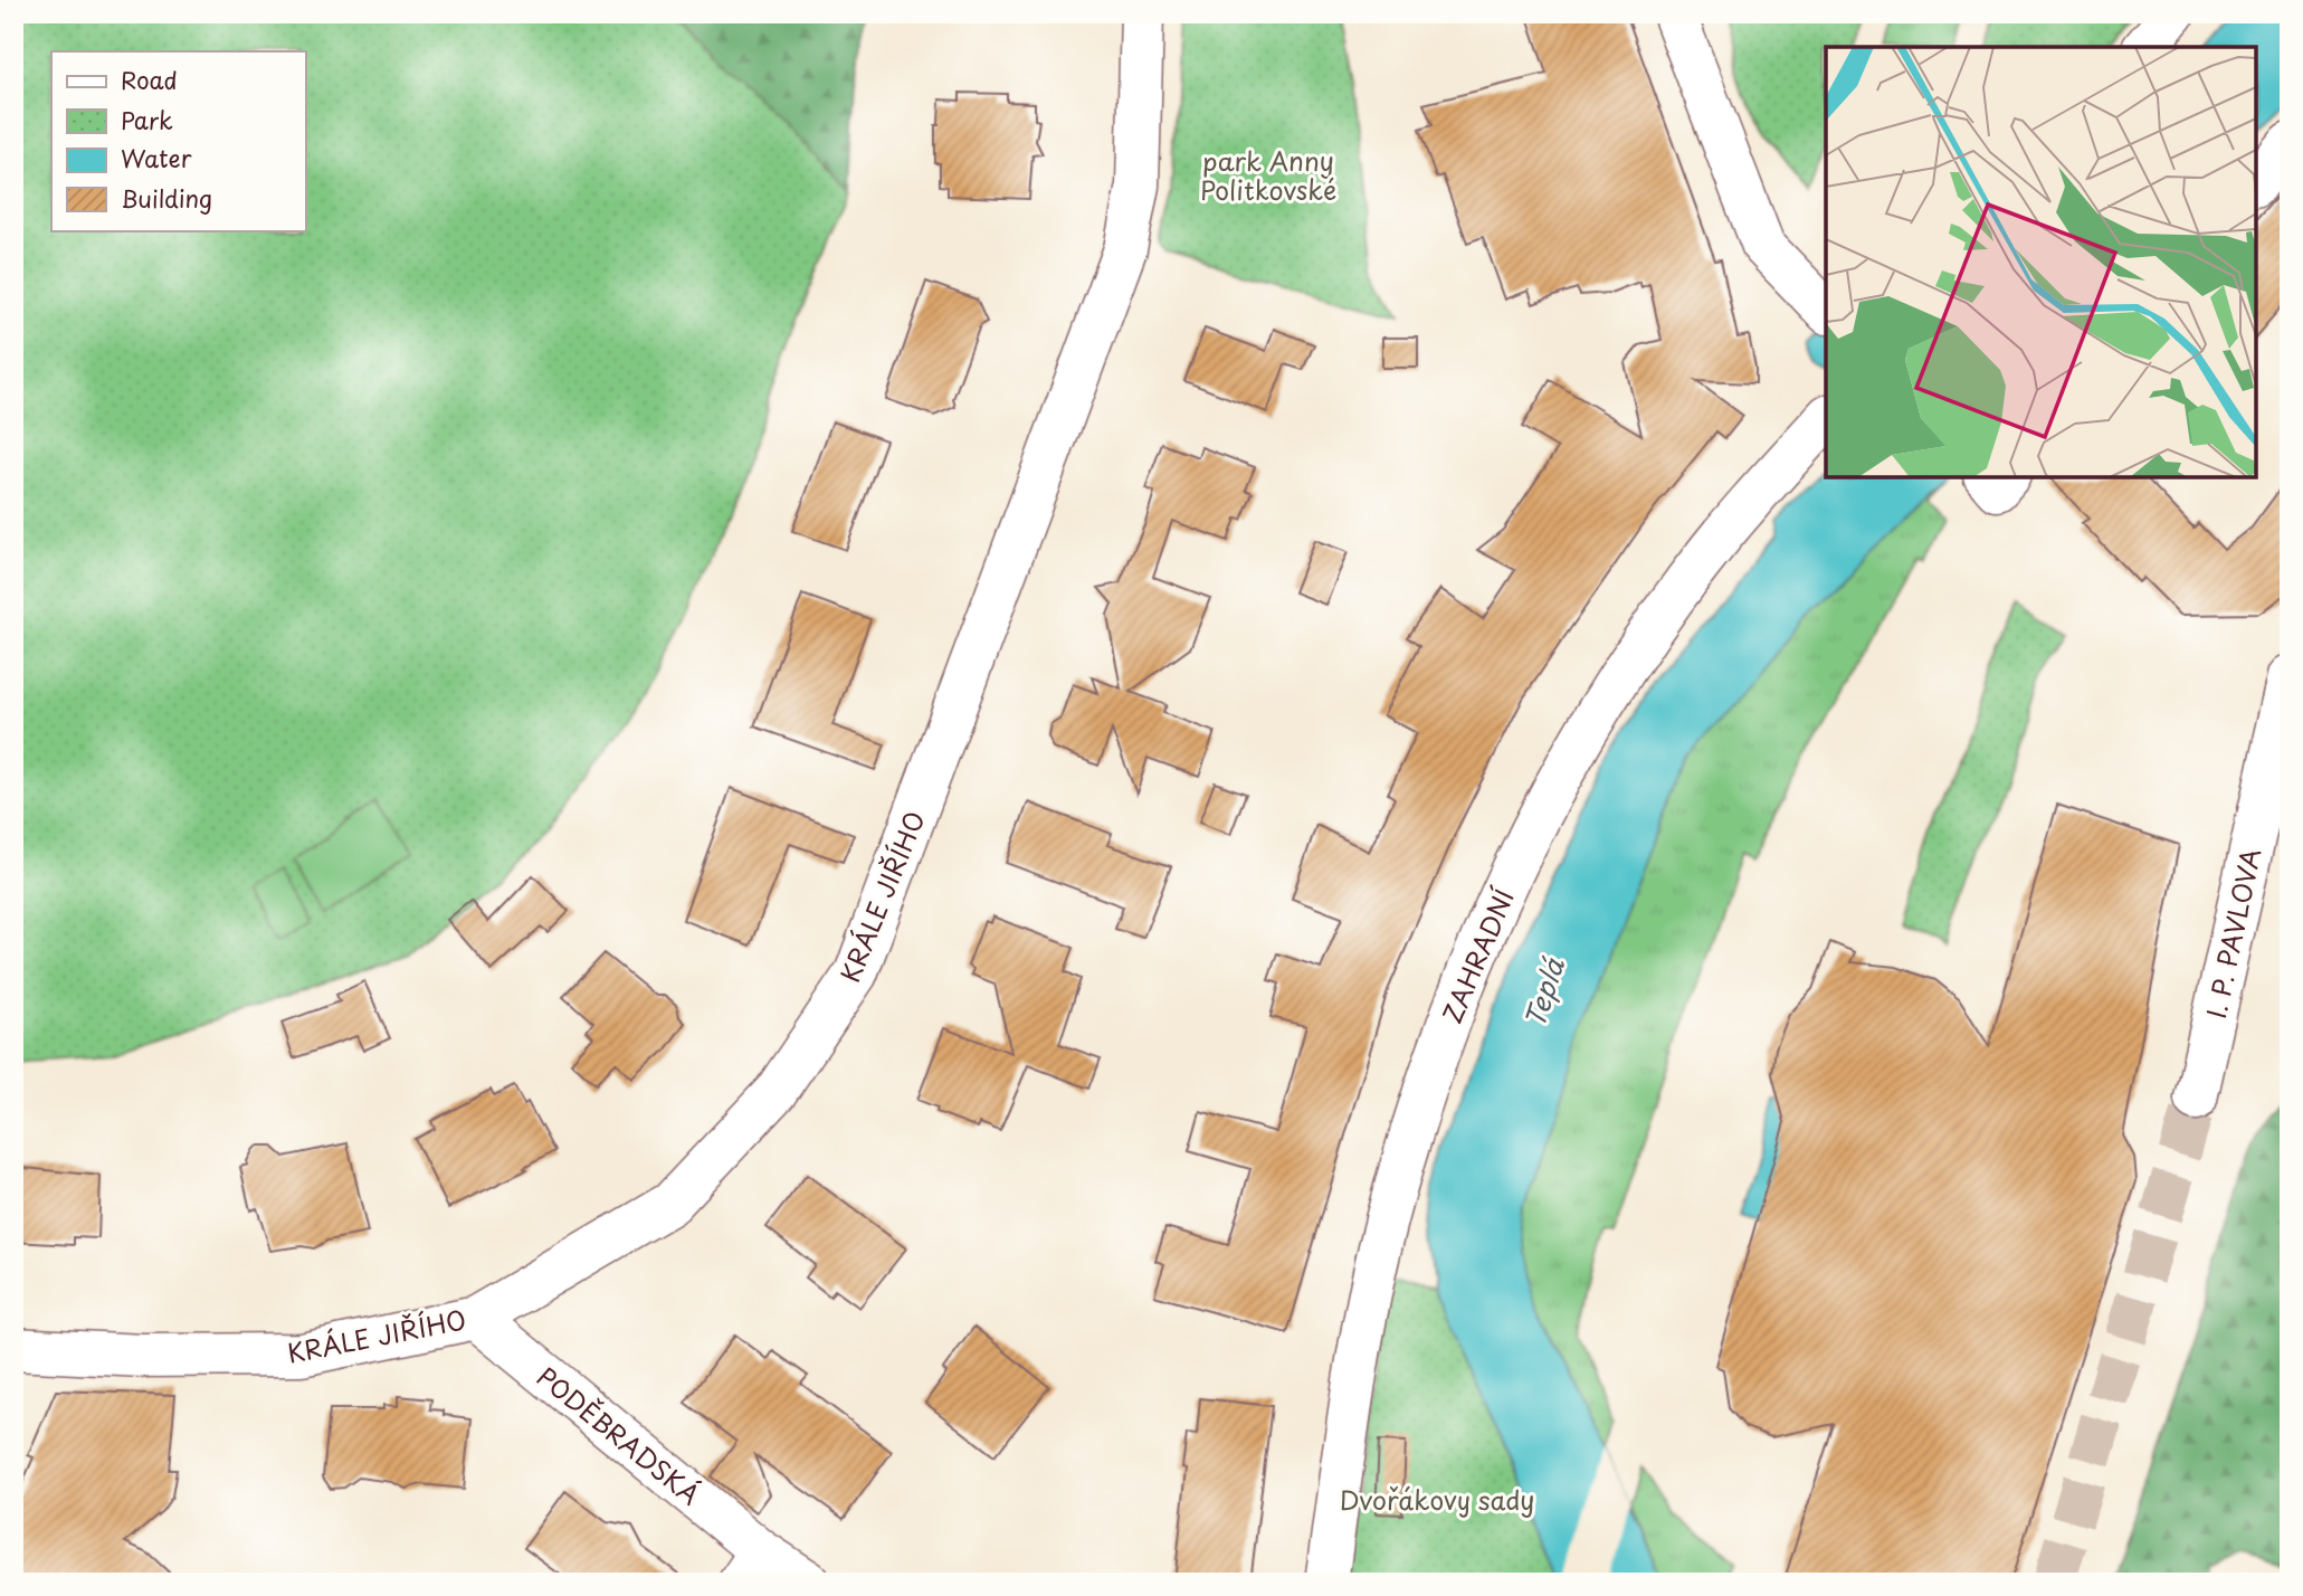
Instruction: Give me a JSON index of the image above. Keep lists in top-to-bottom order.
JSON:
{
  "streets": {
    "street": [
      "KRÁLE JIŘÍHO",
      "I. P. PAVLOVA",
      "ZAHRADNÍ",
      "PODĚBRADSKÁ"
    ]
  },
  "crossings": [
    ["KRÁLE JIŘÍHO", "PODĚBRADSKÁ"]
  ],
  "water": ["Teplá"],
  "parks": ["park Anny Politkovské", "Dvořákovy sady"],
  "legend": [
    "Road",
    "Park",
    "Water",
    "Building"
  ]
}
